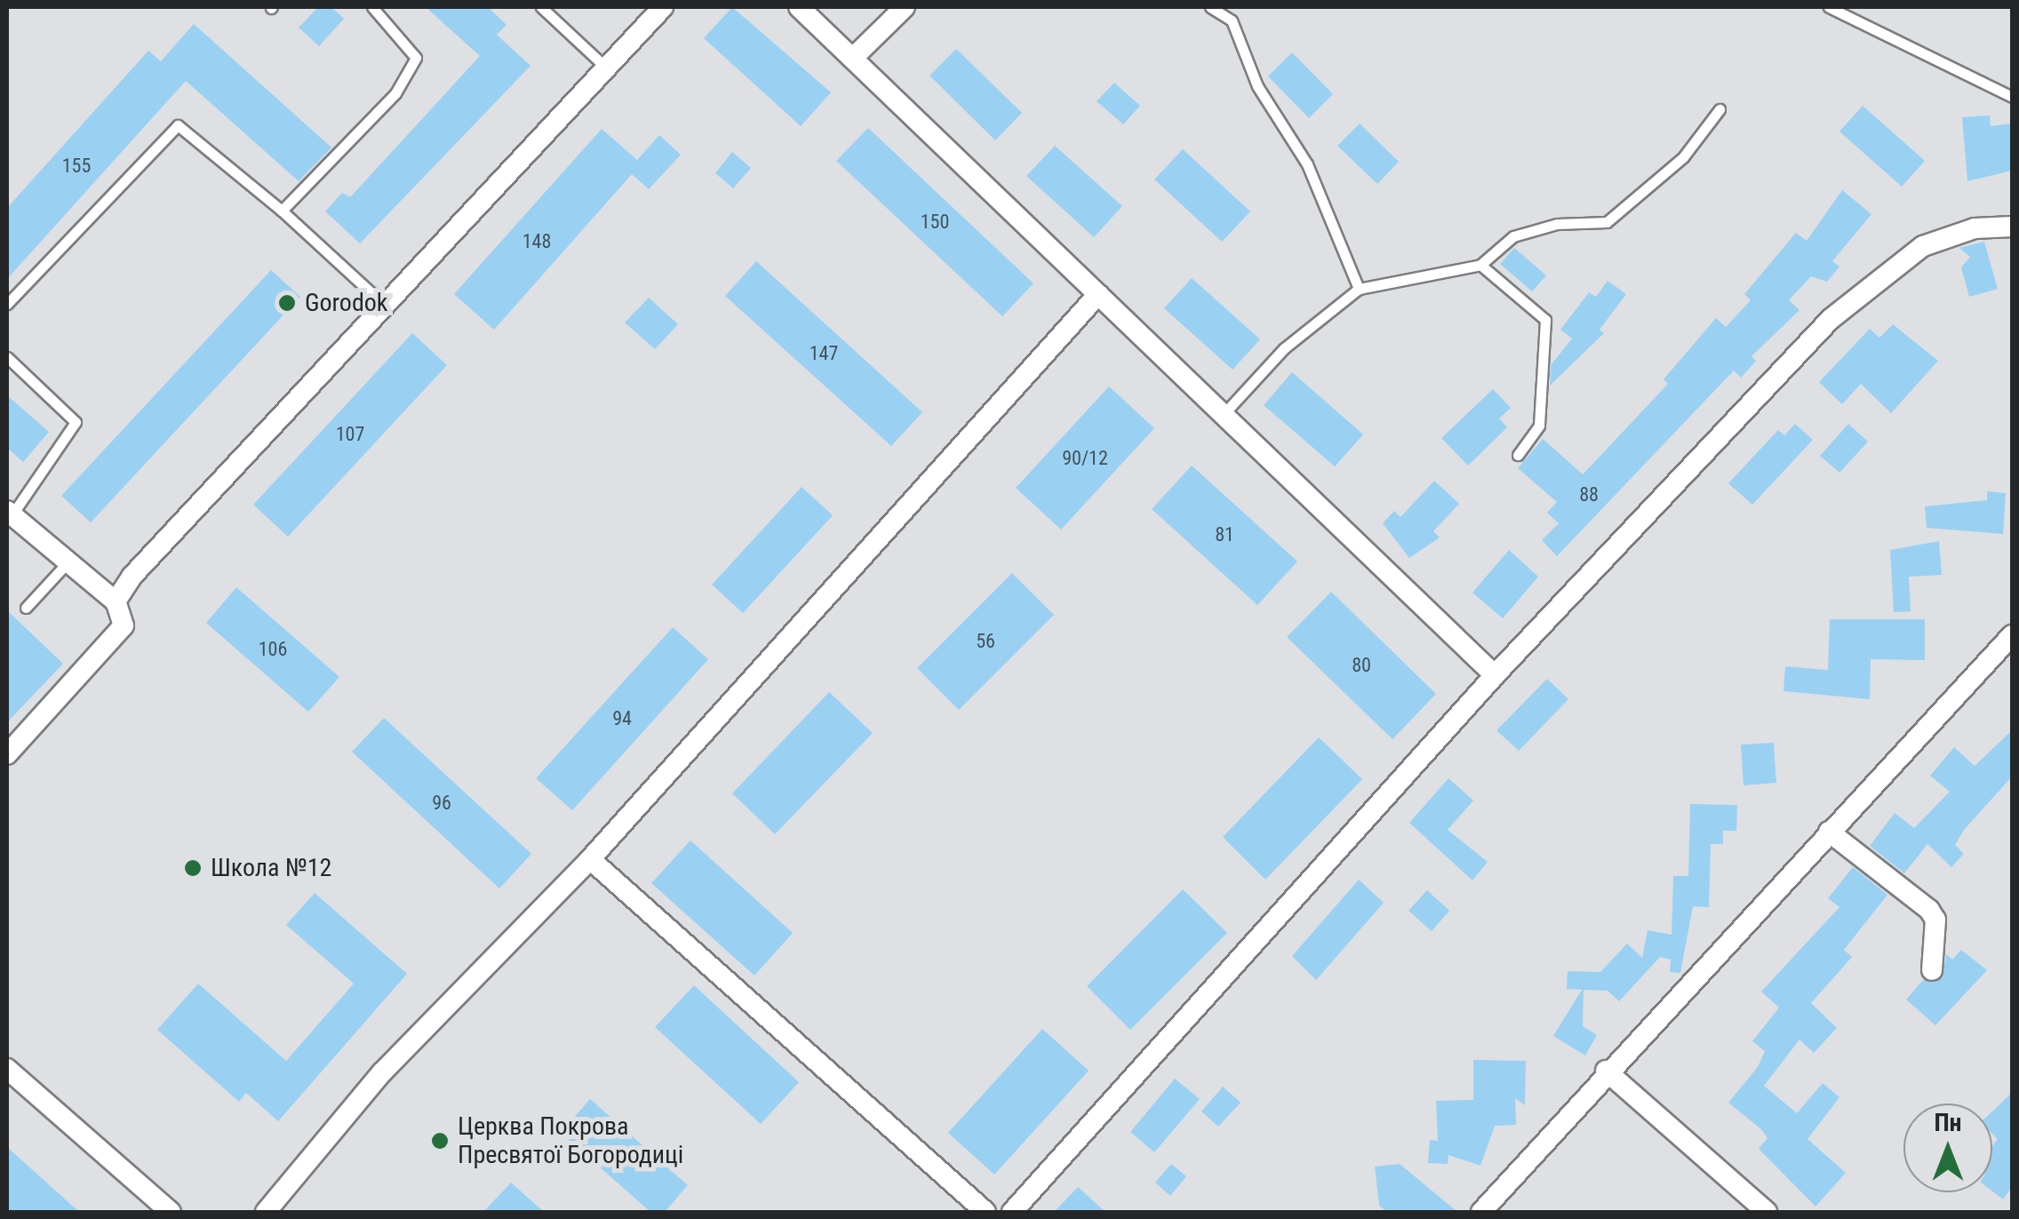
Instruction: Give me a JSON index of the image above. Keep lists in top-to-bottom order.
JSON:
{
  "places": ["Gorodok", "Школа №12", "Церква Покрова Пресвятої Богородиці"],
  "house_numbers": [
    "155",
    "150",
    "148",
    "147",
    "107",
    "90/12",
    "88",
    "81",
    "56",
    "106",
    "80",
    "94",
    "96"
  ],
  "north": "top"
}
